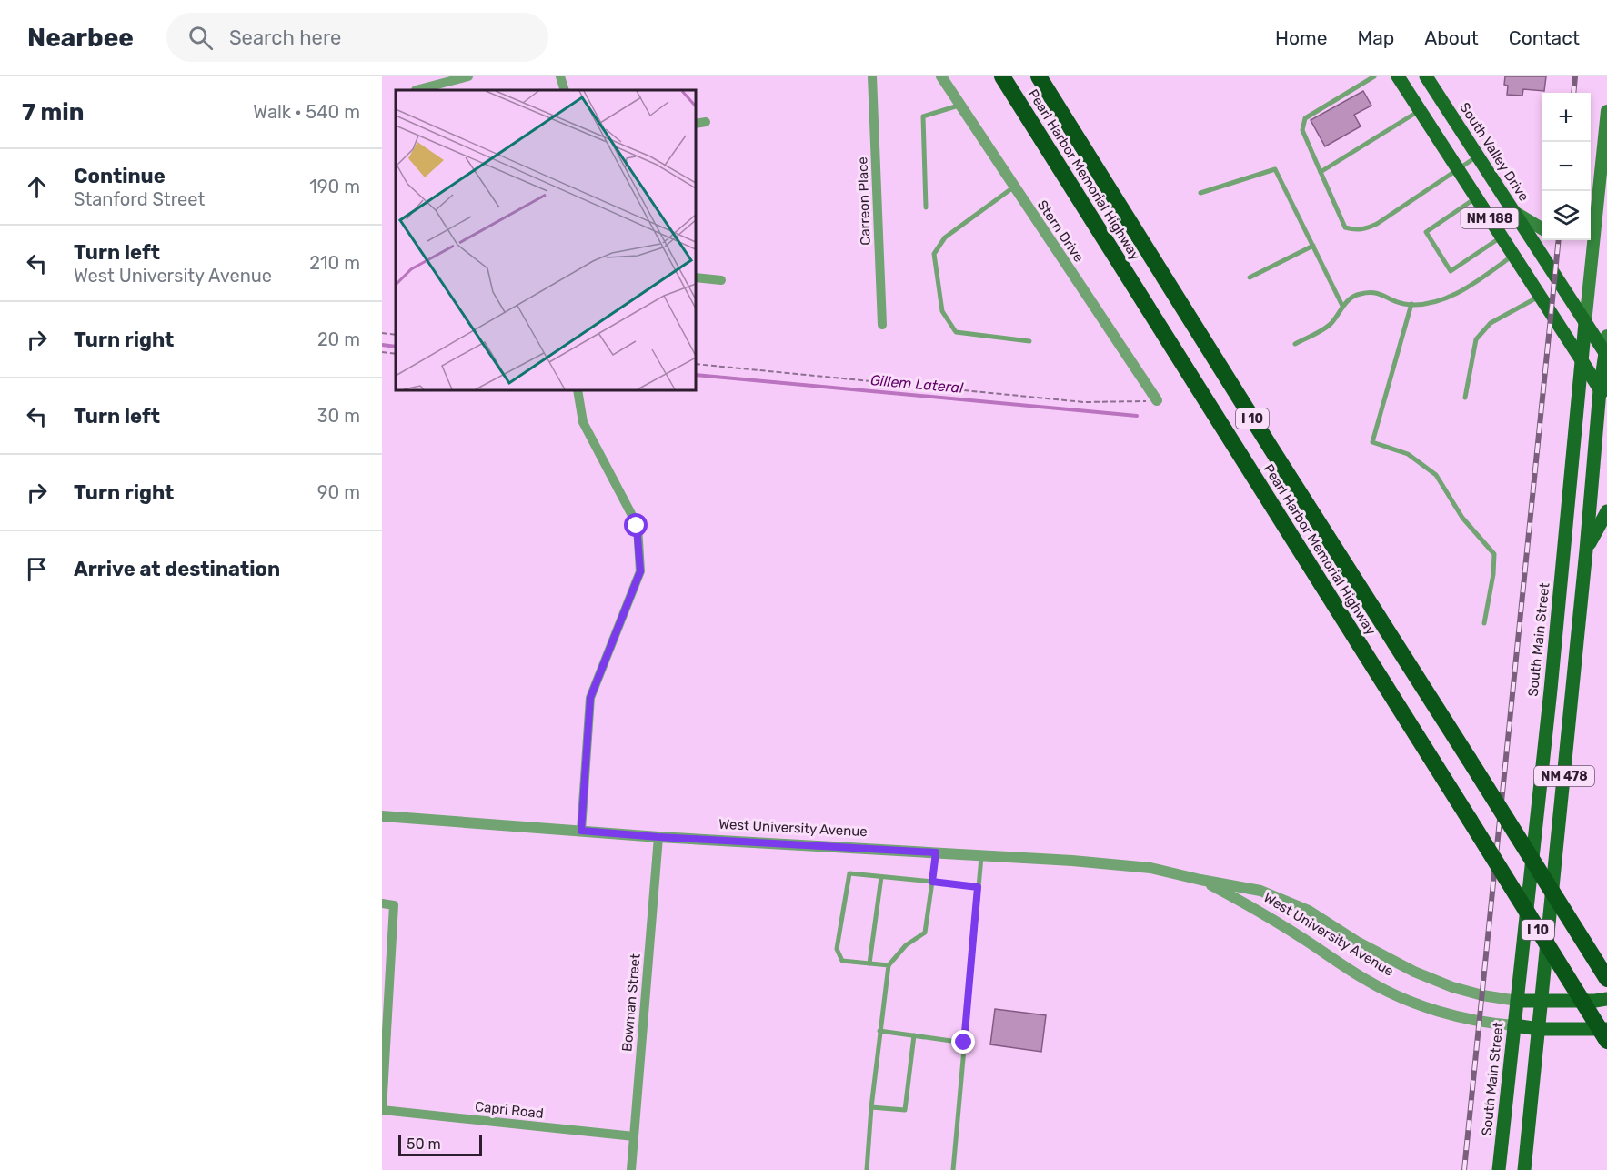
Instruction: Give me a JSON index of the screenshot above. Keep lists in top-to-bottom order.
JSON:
{
  "streets": {
    "highway": ["Pearl Harbor Memorial Highway", "I 10"],
    "main road": [
      "South Valley Drive",
      "NM 188",
      "South Main Street",
      "NM 478",
      "West University Avenue"
    ],
    "street": [
      "Carreon Place",
      "Stern Drive",
      "Bowman Street",
      "Capri Road"
    ]
  },
  "crossings": [
    ["South Valley Drive", "South Main Street"],
    ["South Valley Drive", "NM 478"],
    ["NM 188", "South Main Street"],
    ["NM 188", "NM 478"],
    ["South Main Street", "West University Avenue"],
    ["NM 478", "West University Avenue"],
    ["West University Avenue", "Bowman Street"],
    ["Bowman Street", "Capri Road"]
  ],
  "water": ["Gillem Lateral"],
  "scale_bar": "50 m",
  "page": {
    "header": "Nearbee",
    "search": "Search here",
    "nav": [
      "Home",
      "Map",
      "About",
      "Contact"
    ],
    "heading": ["7 min", "Walk · 540 m"],
    "map_buttons": ["+", "−"],
    "list": [
      ["Continue", "Stanford Street", "190 m"],
      ["Turn left", "West University Avenue", "210 m"],
      ["Turn right", "20 m"],
      ["Turn left", "30 m"],
      ["Turn right", "90 m"],
      "Arrive at destination"
    ],
    "scale": "50 m"
  }
}
